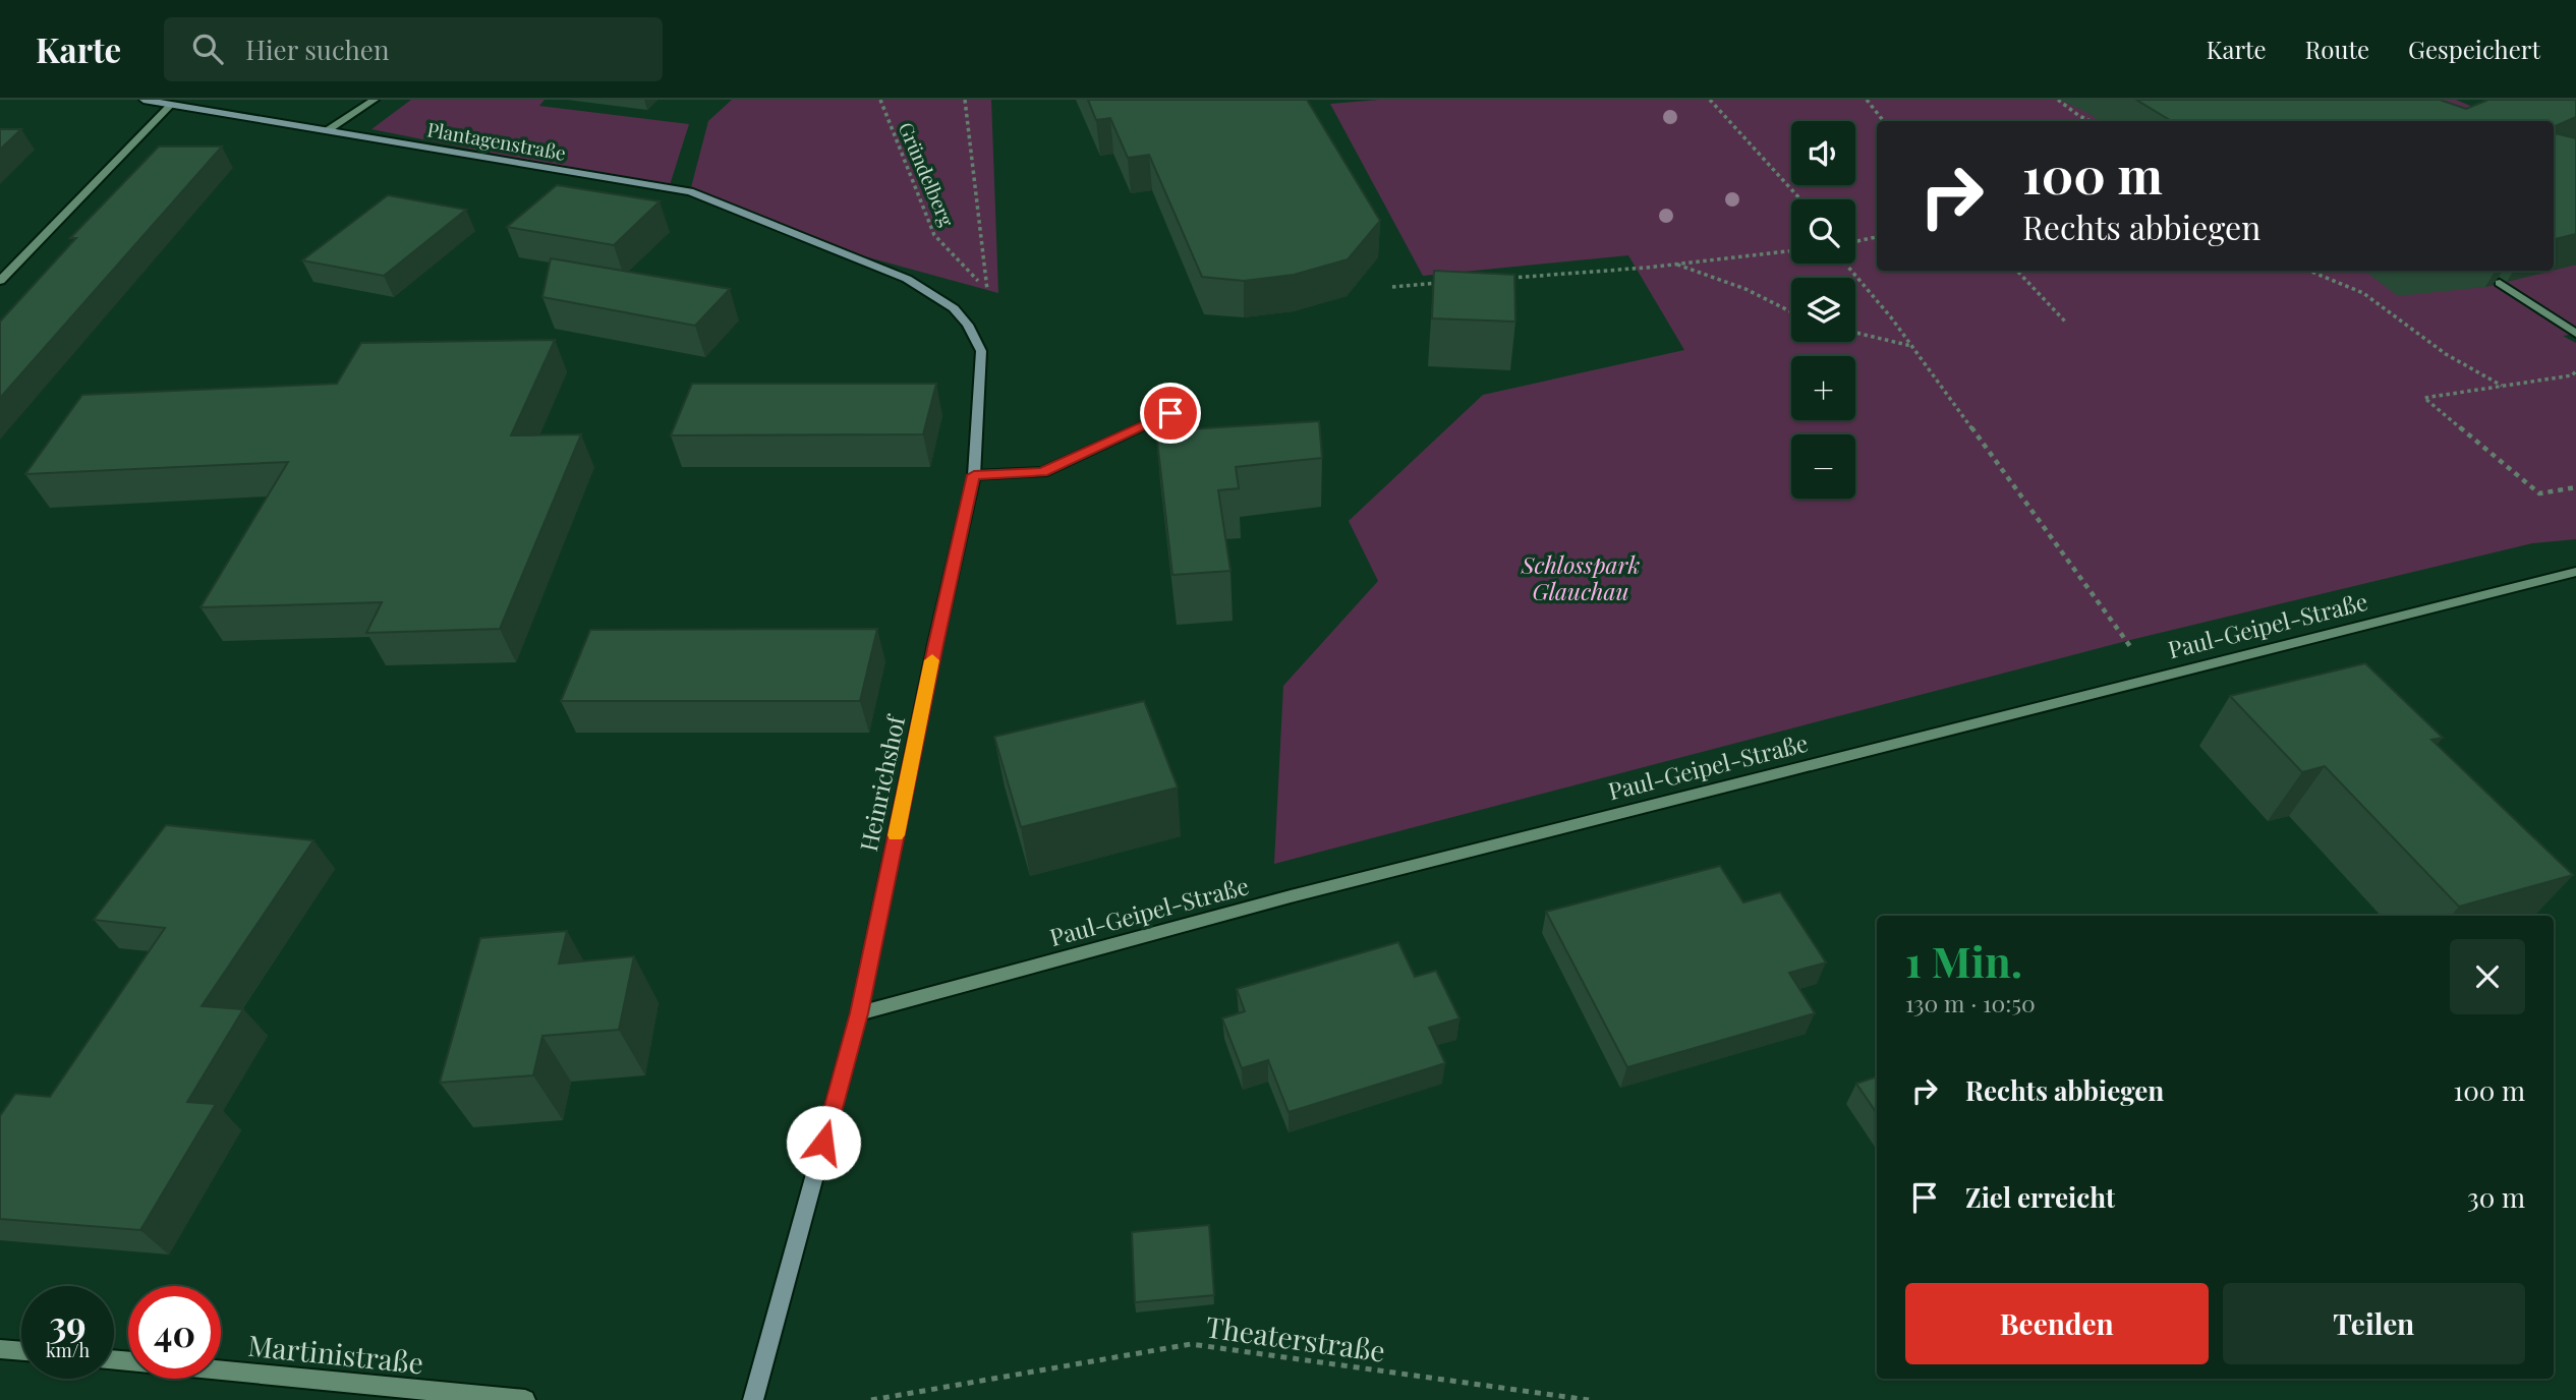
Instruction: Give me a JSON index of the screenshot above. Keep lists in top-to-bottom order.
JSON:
{
  "streets": {
    "street": [
      "Plantagenstraße",
      "Paul-Geipel-Straße",
      "Heinrichshof",
      "Martinistraße"
    ],
    "path": ["Gründelberg", "Theaterstraße"]
  },
  "crossings": [
    ["Plantagenstraße", "Heinrichshof"],
    ["Paul-Geipel-Straße", "Heinrichshof"]
  ],
  "parks": ["Schlosspark Glauchau"],
  "page": {
    "header": "Karte",
    "search": "Hier suchen",
    "nav": ["Karte", "Route", "Gespeichert"],
    "map_buttons": ["+", "−"],
    "turn": ["100 m", "Rechts abbiegen"],
    "heading": ["1 Min.", "130 m · 10:50"],
    "list": [
      {
        "name": "Rechts abbiegen",
        "value": "100 m"
      },
      {
        "name": "Ziel erreicht",
        "value": "30 m"
      }
    ],
    "buttons": ["Beenden", "Teilen"],
    "speed": "39 km/h",
    "limit": "40"
  }
}
